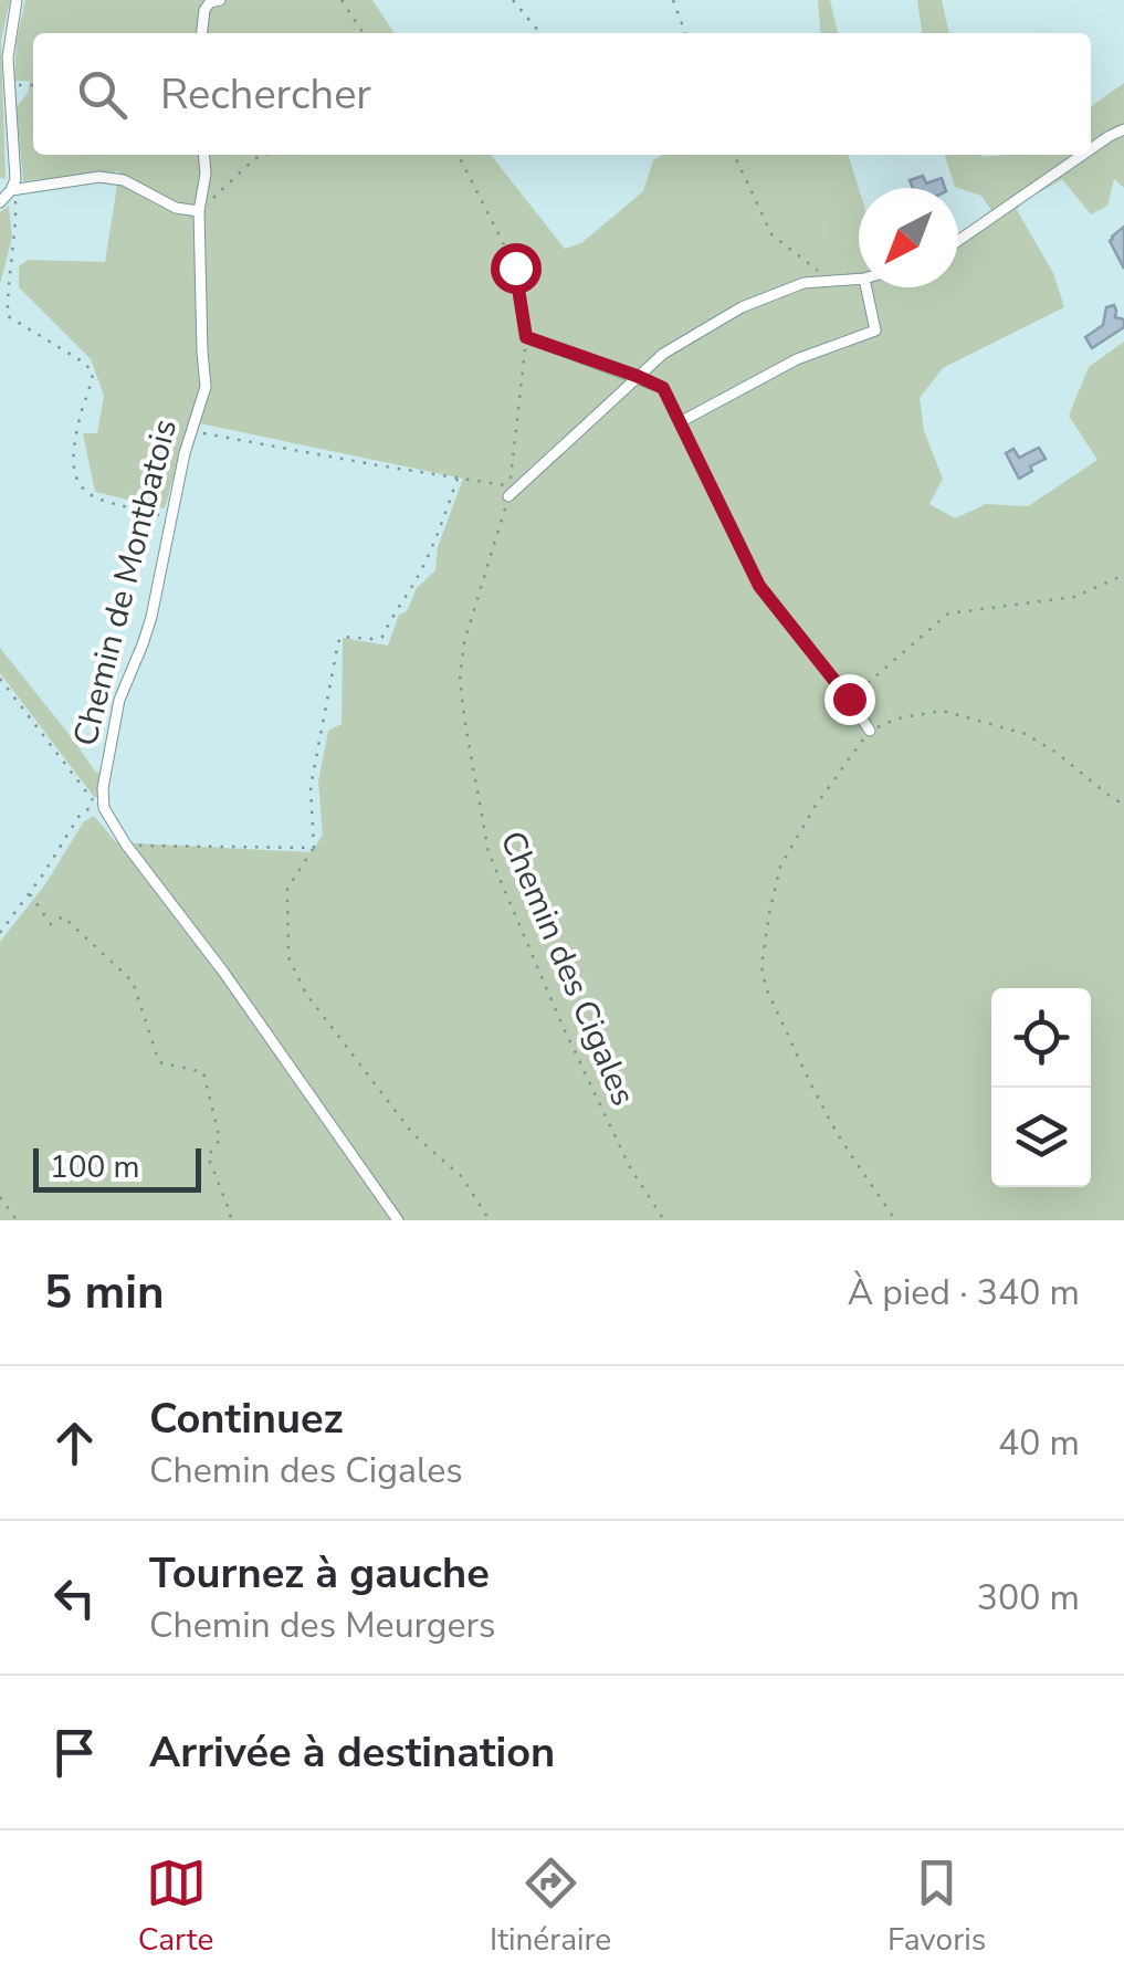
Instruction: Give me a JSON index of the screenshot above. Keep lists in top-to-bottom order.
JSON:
{
  "streets": {
    "street": ["Chemin de Montbatois"],
    "path": ["Chemin des Cigales"]
  },
  "scale_bar": "100 m",
  "north": "bottom left",
  "page": {
    "search": "Rechercher",
    "scale": "100 m",
    "heading": ["5 min", "À pied · 340 m"],
    "list": [
      ["Continuez", "Chemin des Cigales", "40 m"],
      ["Tournez à gauche", "Chemin des Meurgers", "300 m"],
      "Arrivée à destination"
    ],
    "nav": ["Carte", "Itinéraire", "Favoris"]
  }
}
